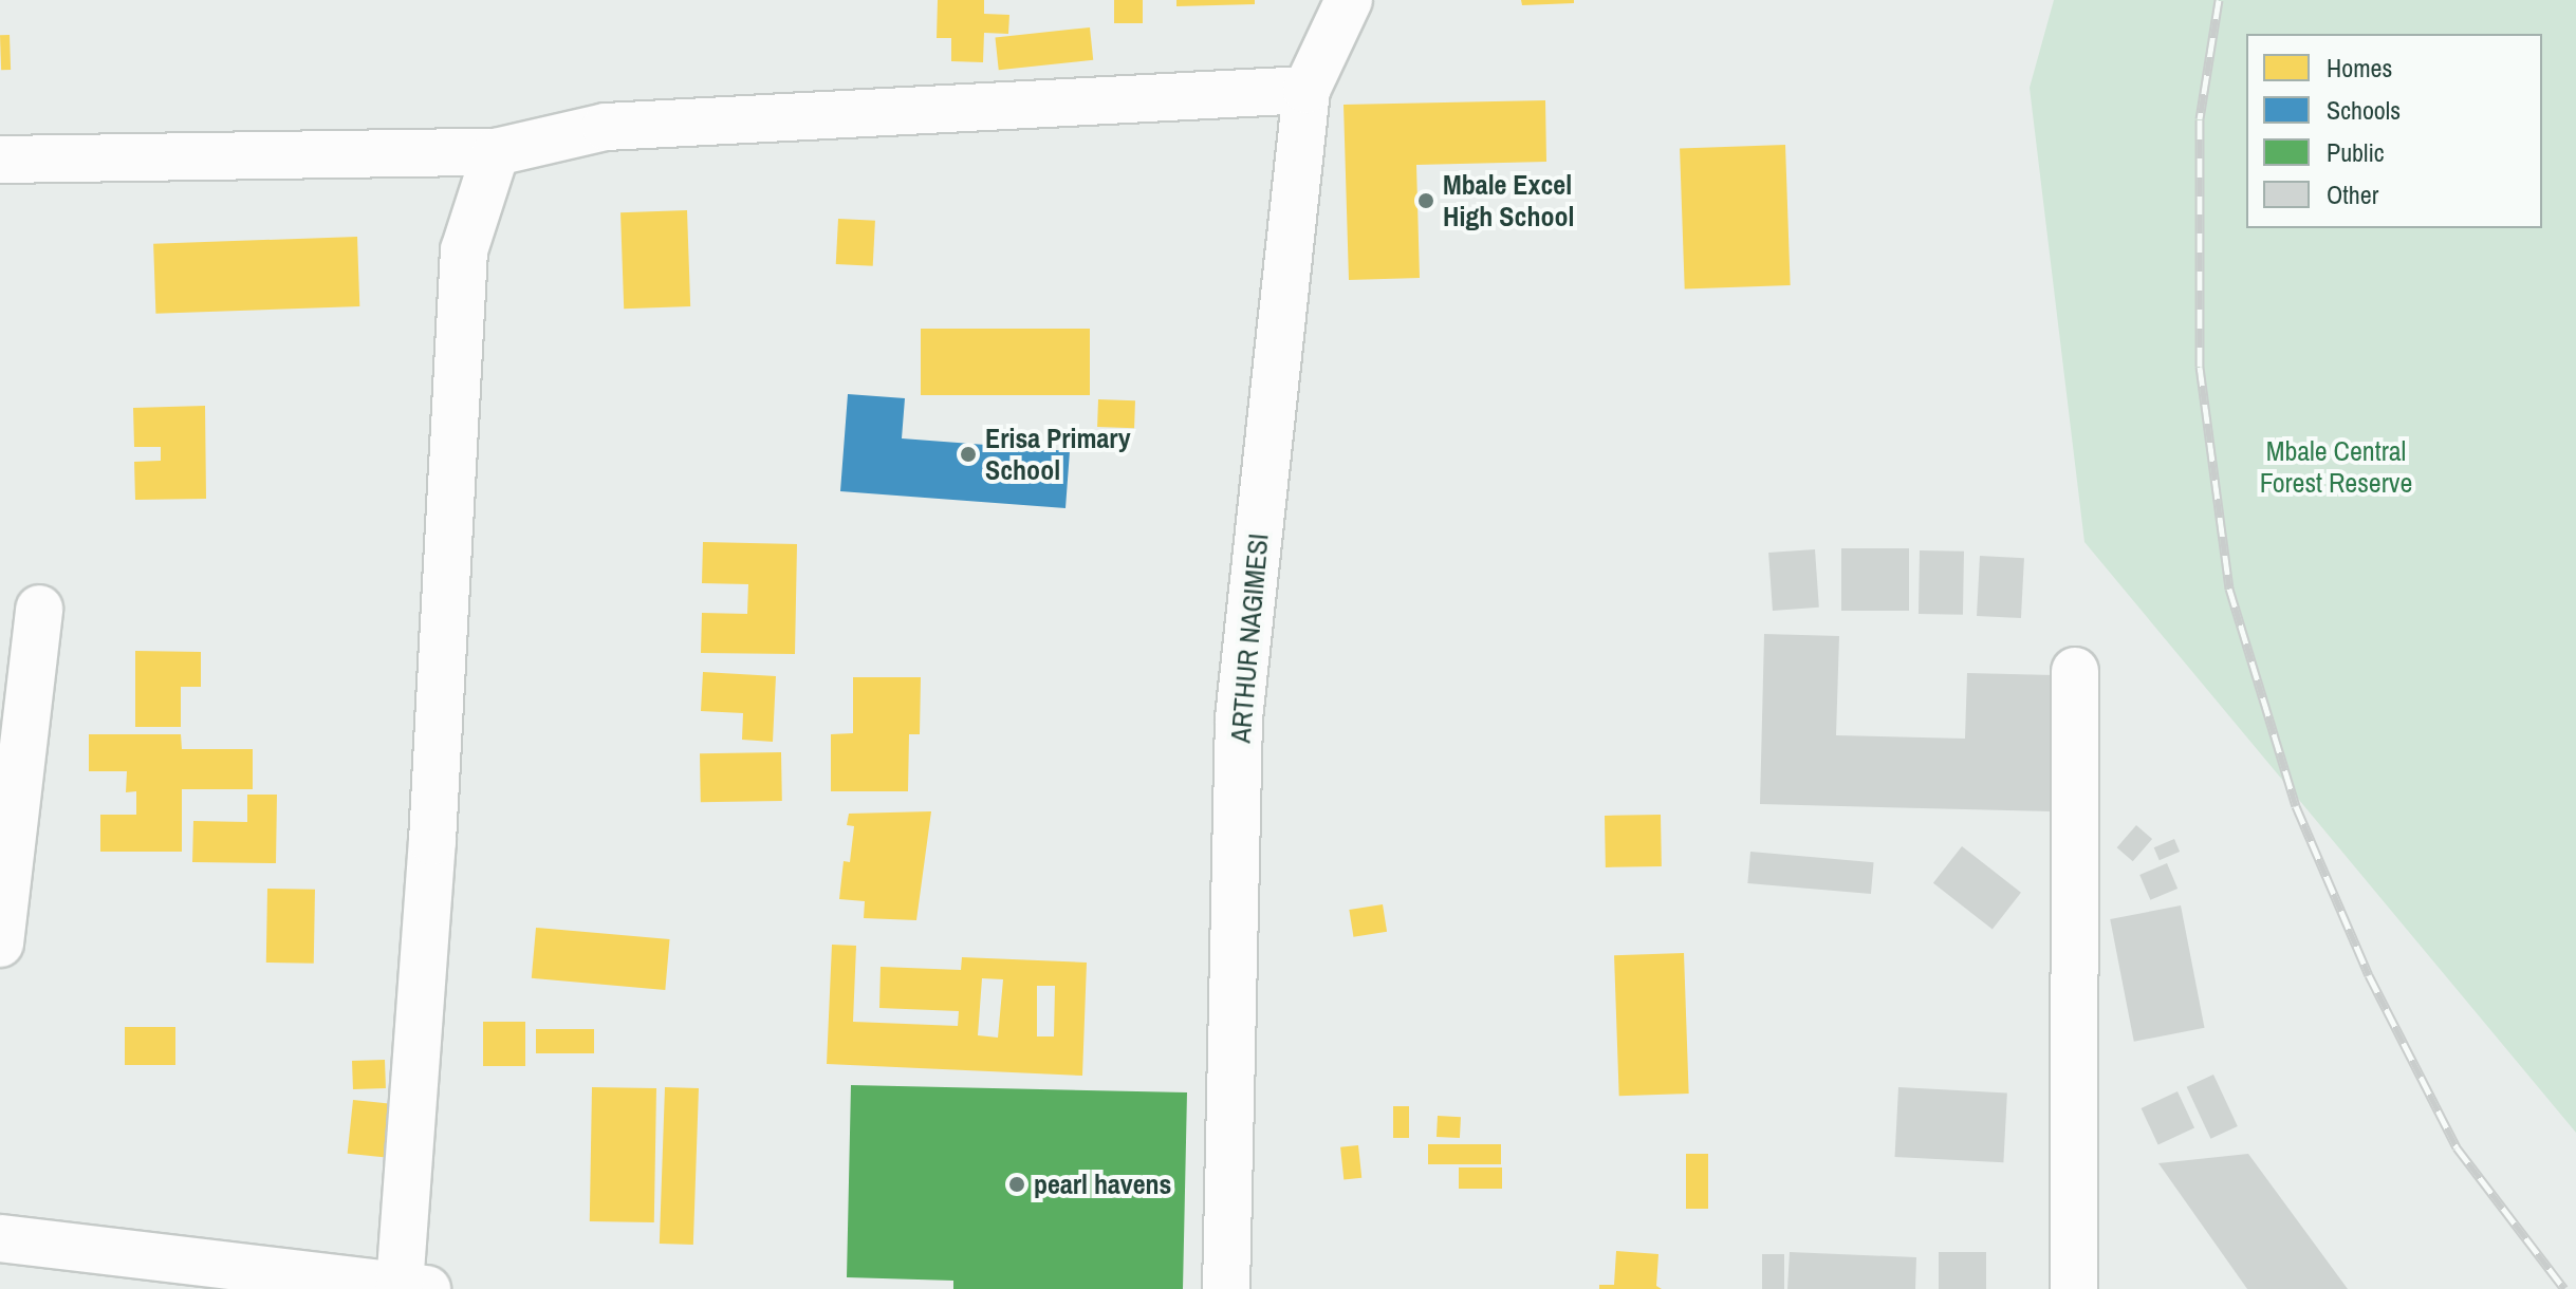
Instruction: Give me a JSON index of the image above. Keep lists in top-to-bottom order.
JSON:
{
  "streets": {
    "street": ["ARTHUR NAGIMESI"]
  },
  "parks": ["Mbale Central Forest Reserve"],
  "places": ["Mbale Excel High School", "Erisa Primary School", "pearl havens"],
  "legend": [
    "Homes",
    "Schools",
    "Public",
    "Other"
  ]
}
